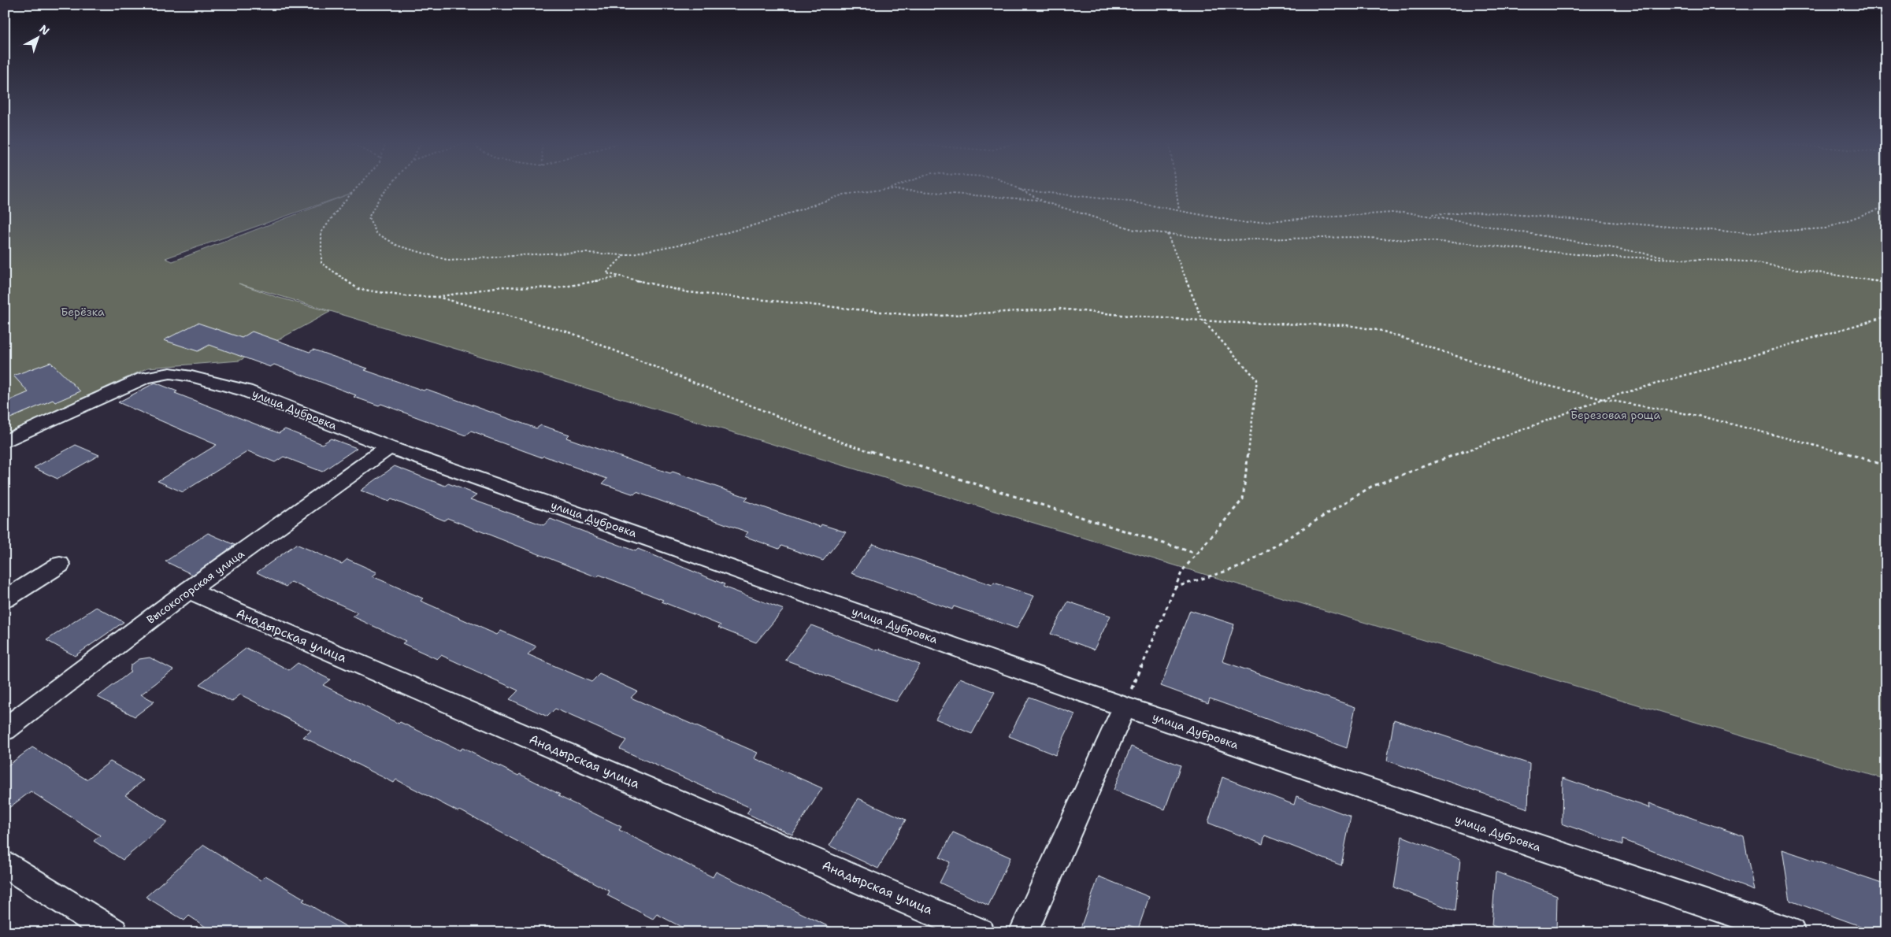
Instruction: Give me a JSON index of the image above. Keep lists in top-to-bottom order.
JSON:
{
  "streets": {
    "street": ["улица Дубровка", "Высокогорская улица", "Анадырская улица"]
  },
  "crossings": [
    ["улица Дубровка", "Высокогорская улица"],
    ["Высокогорская улица", "Анадырская улица"]
  ],
  "parks": ["Берёзка", "Березовая роща"],
  "north": "top right"
}
